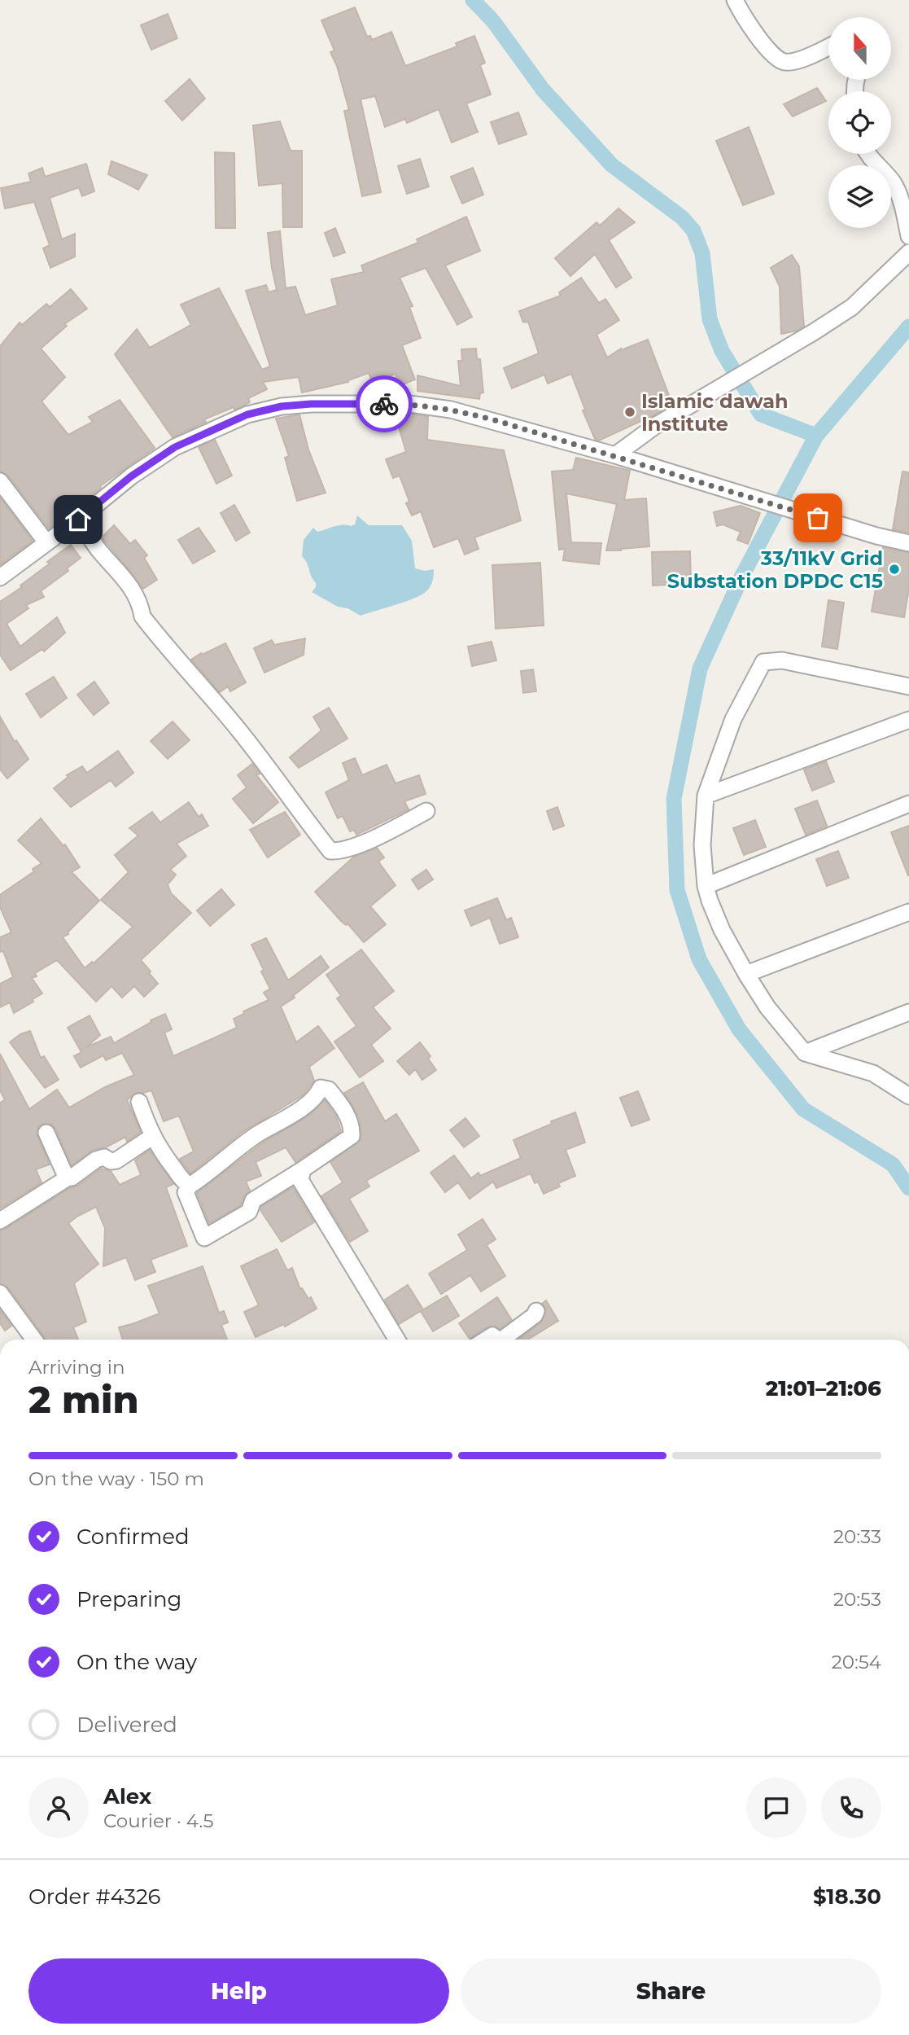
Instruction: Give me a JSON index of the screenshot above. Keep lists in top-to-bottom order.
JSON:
{
  "places": ["Islamic dawah Institute", "33/11kV Grid Substation DPDC C15"],
  "north": "top",
  "page": {
    "heading": ["2 min", "Arriving in", "21:01–21:06"],
    "panel": [
      "Alex",
      "Courier · 4.5",
      "Order #4326",
      "$18.30"
    ],
    "bar": "On the way · 150 m",
    "list": [
      ["Confirmed", "20:33"],
      ["Preparing", "20:53"],
      ["On the way", "20:54"],
      "Delivered"
    ],
    "buttons": ["Help", "Share"]
  }
}
